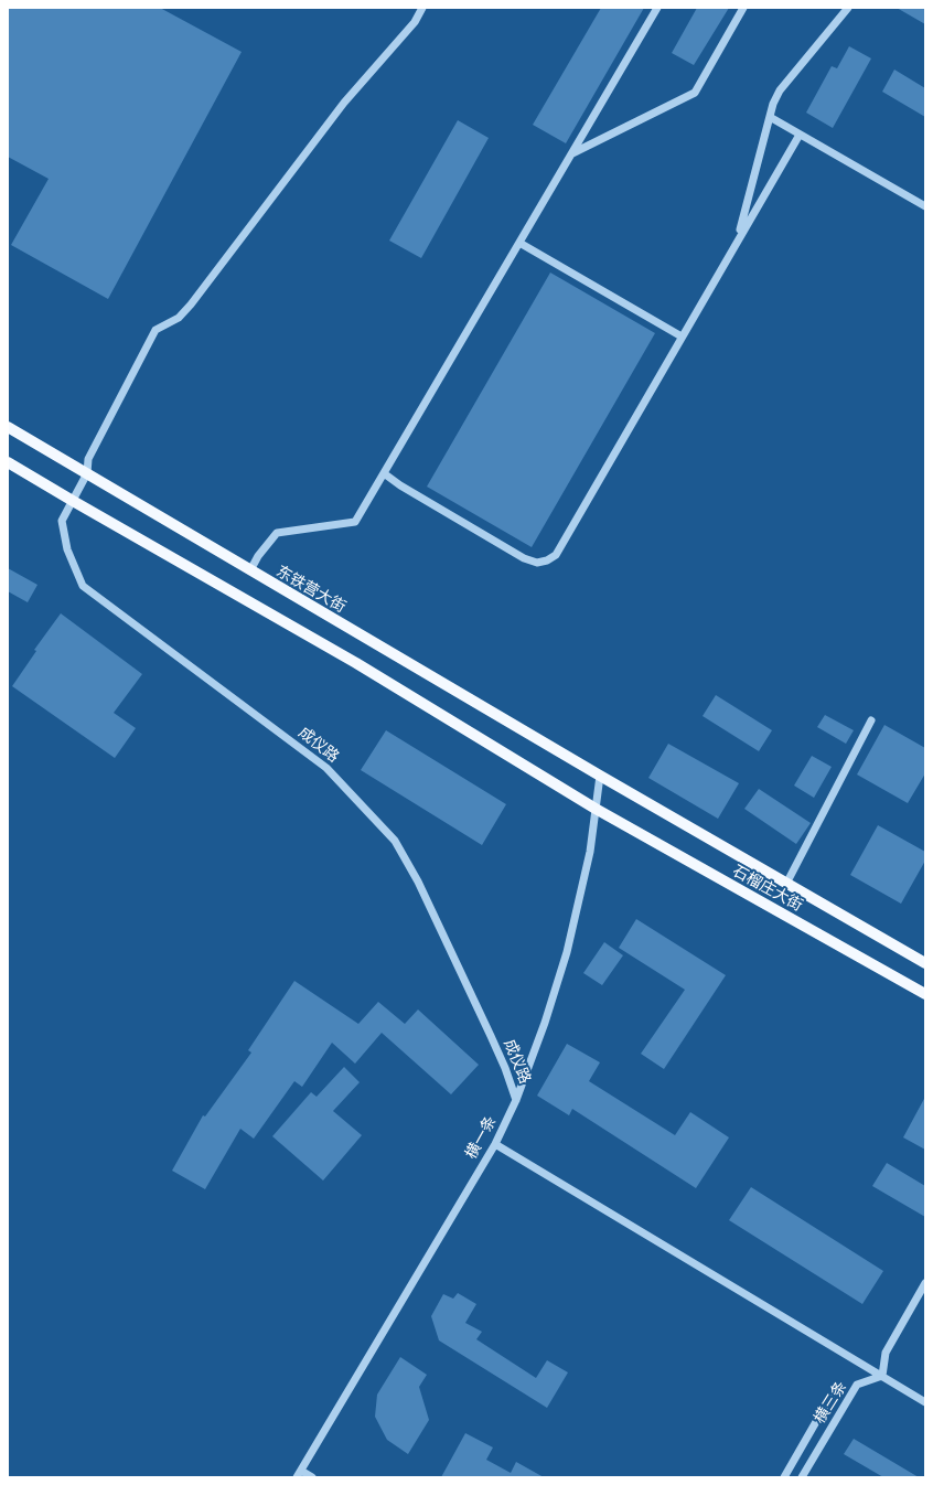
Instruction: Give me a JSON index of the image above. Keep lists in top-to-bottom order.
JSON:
{
  "streets": {
    "main road": ["东铁营大街", "石榴庄大街"],
    "street": ["成仪路", "横一条", "横三条"]
  },
  "crossings": [
    ["东铁营大街", "成仪路"],
    ["东铁营大街", "石榴庄大街"],
    ["东铁营大街", "横一条"],
    ["成仪路", "横一条"],
    ["石榴庄大街", "横一条"]
  ]
}
